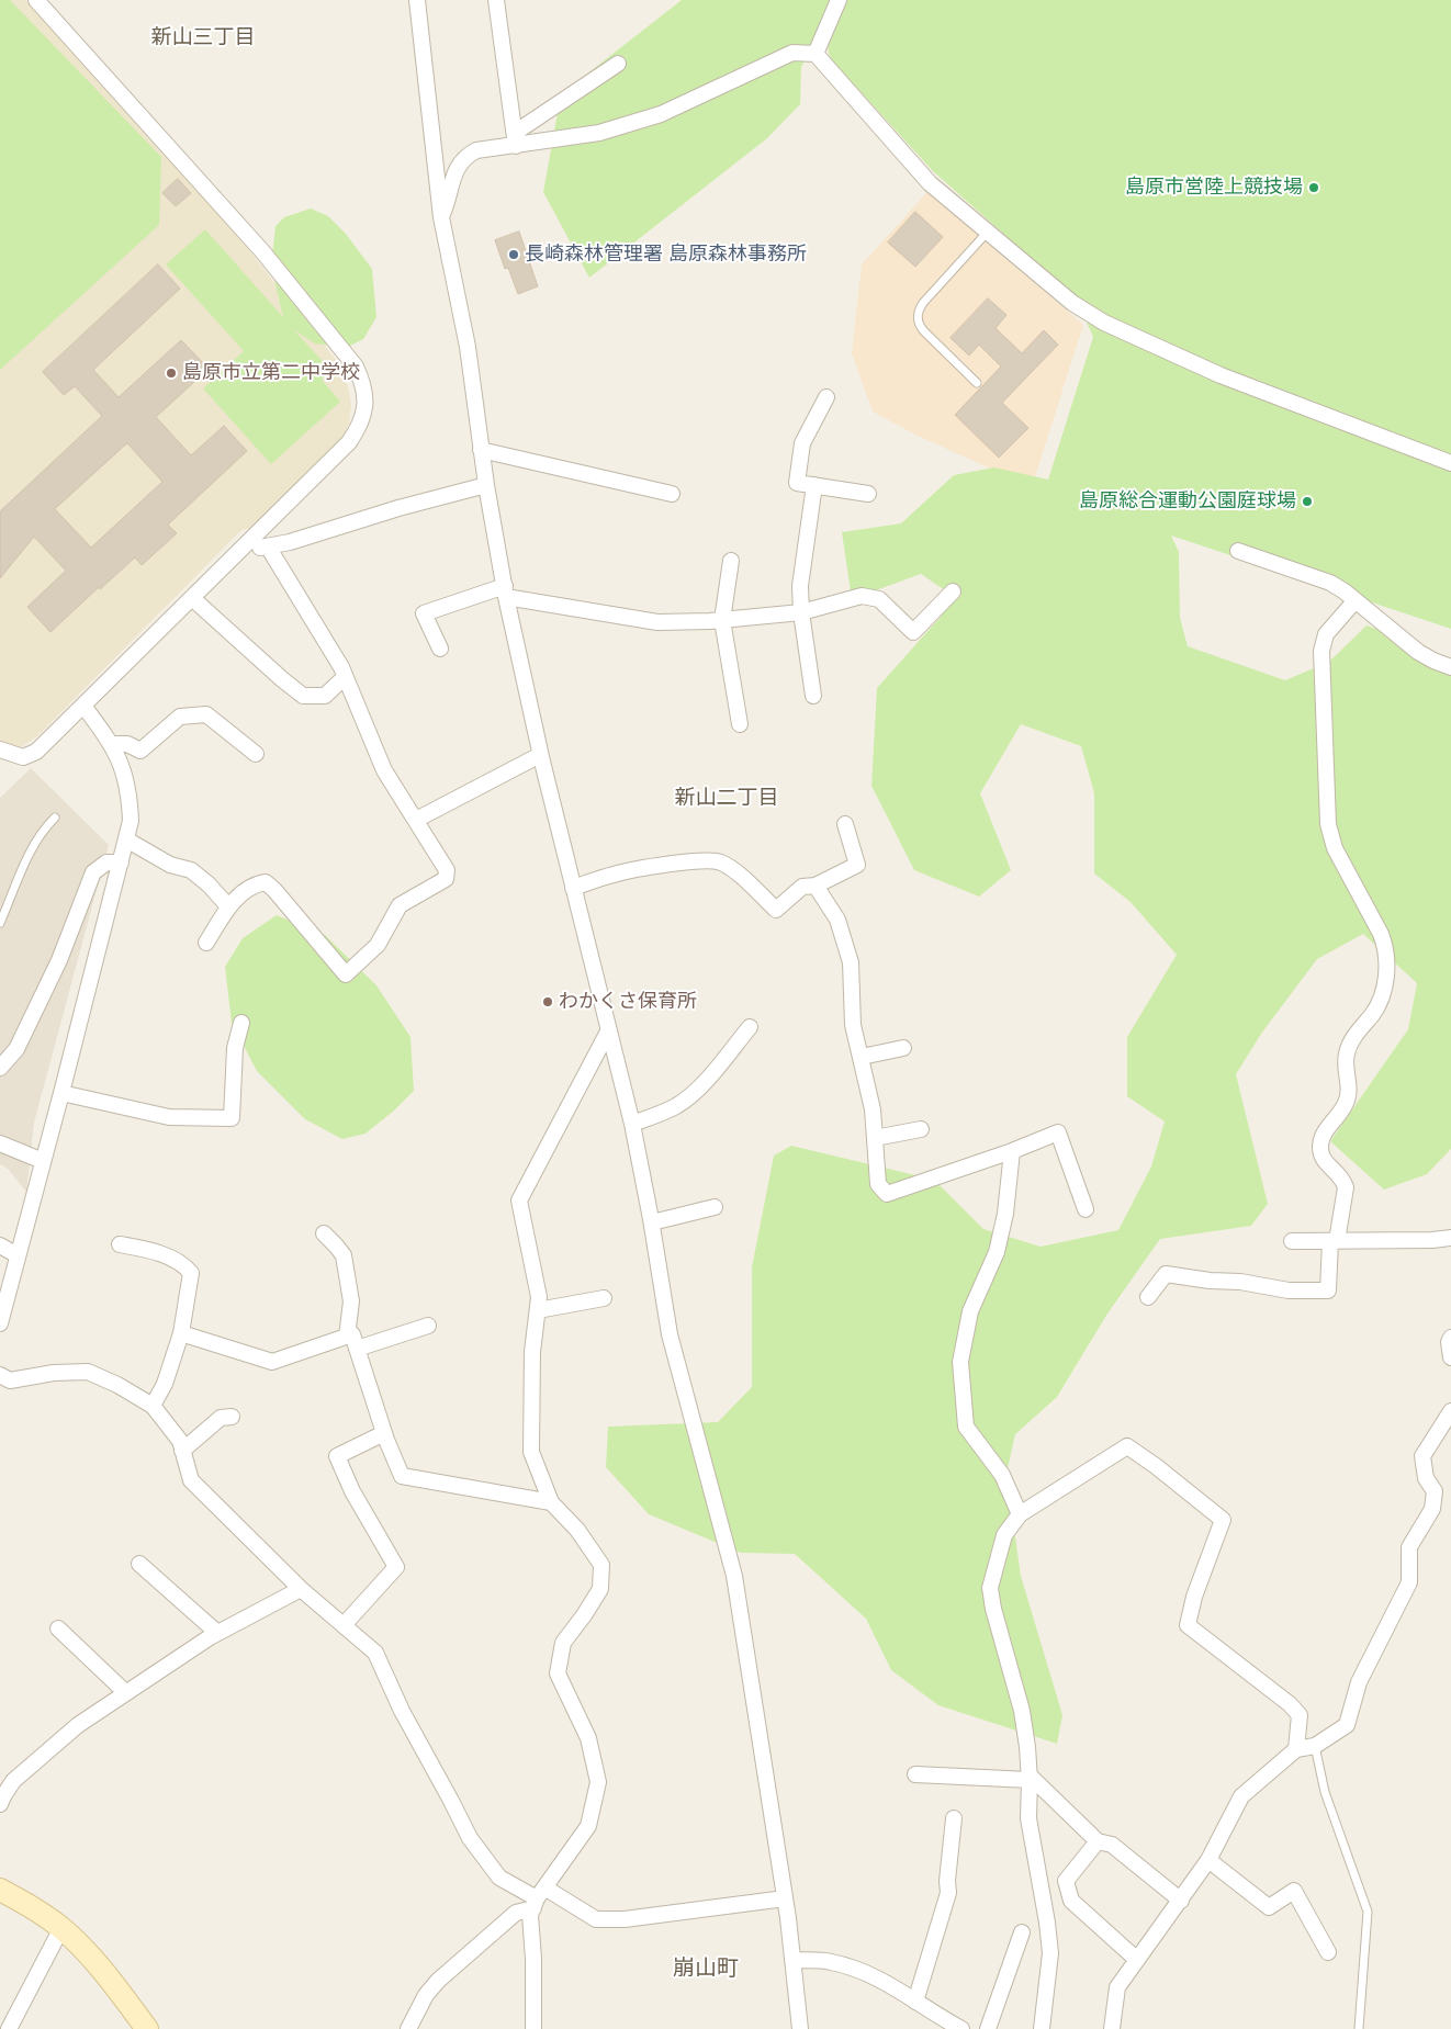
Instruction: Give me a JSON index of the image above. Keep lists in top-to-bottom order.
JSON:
{
  "districts": ["新山三丁目", "新山二丁目", "崩山町"],
  "places": [
    "島原市営陸上競技場",
    "長崎森林管理署 島原森林事務所",
    "島原市立第二中学校",
    "島原総合運動公園庭球場",
    "わかくさ保育所"
  ]
}
